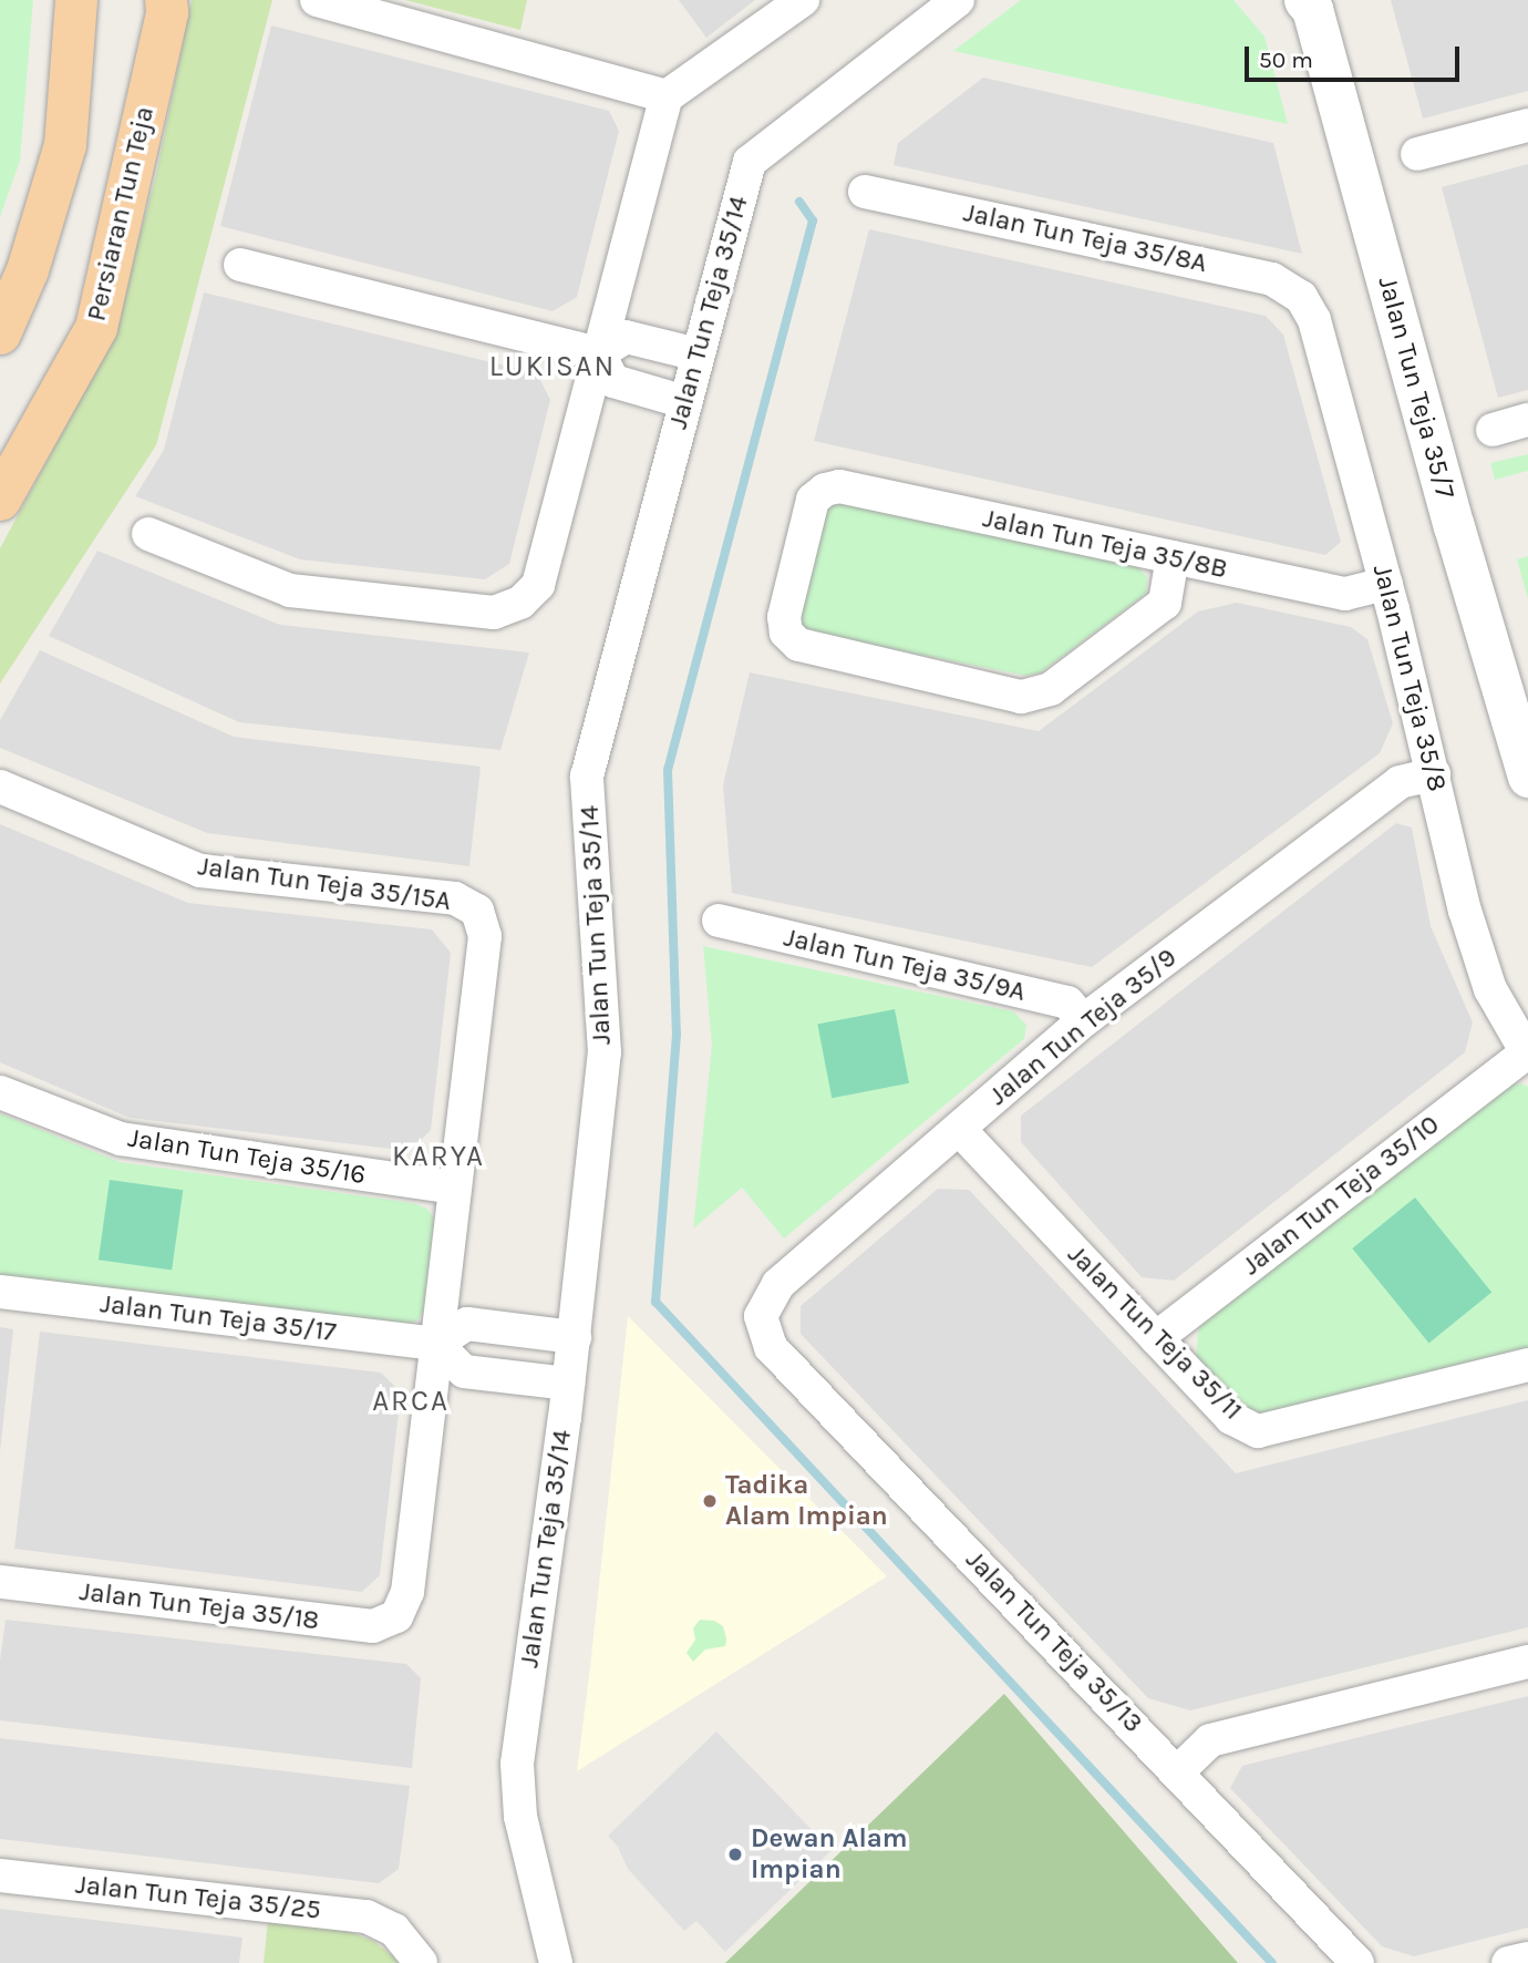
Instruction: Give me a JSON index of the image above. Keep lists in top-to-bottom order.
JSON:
{
  "streets": {
    "main road": ["Persiaran Tun Teja"],
    "street": [
      "Jalan Tun Teja 35/8A",
      "Jalan Tun Teja 35/14",
      "Jalan Tun Teja 35/7",
      "Jalan Tun Teja 35/8B",
      "Jalan Tun Teja 35/8",
      "Jalan Tun Teja 35/15A",
      "Jalan Tun Teja 35/9A",
      "Jalan Tun Teja 35/9",
      "Jalan Tun Teja 35/16",
      "Jalan Tun Teja 35/10",
      "Jalan Tun Teja 35/17",
      "Jalan Tun Teja 35/11",
      "Jalan Tun Teja 35/18",
      "Jalan Tun Teja 35/13",
      "Jalan Tun Teja 35/25"
    ]
  },
  "crossings": [
    ["Jalan Tun Teja 35/8A", "Jalan Tun Teja 35/8"],
    ["Jalan Tun Teja 35/8B", "Jalan Tun Teja 35/8"],
    ["Jalan Tun Teja 35/8", "Jalan Tun Teja 35/9"],
    ["Jalan Tun Teja 35/8", "Jalan Tun Teja 35/10"],
    ["Jalan Tun Teja 35/15A", "Jalan Tun Teja 35/16"],
    ["Jalan Tun Teja 35/9A", "Jalan Tun Teja 35/9"],
    ["Jalan Tun Teja 35/9", "Jalan Tun Teja 35/11"],
    ["Jalan Tun Teja 35/9", "Jalan Tun Teja 35/13"],
    ["Jalan Tun Teja 35/10", "Jalan Tun Teja 35/11"],
    ["Jalan Tun Teja 35/17", "Jalan Tun Teja 35/18"]
  ],
  "districts": ["LUKISAN", "KARYA", "ARCA"],
  "places": ["Tadika Alam Impian", "Dewan Alam Impian"],
  "scale_bar": "50 m"
}
